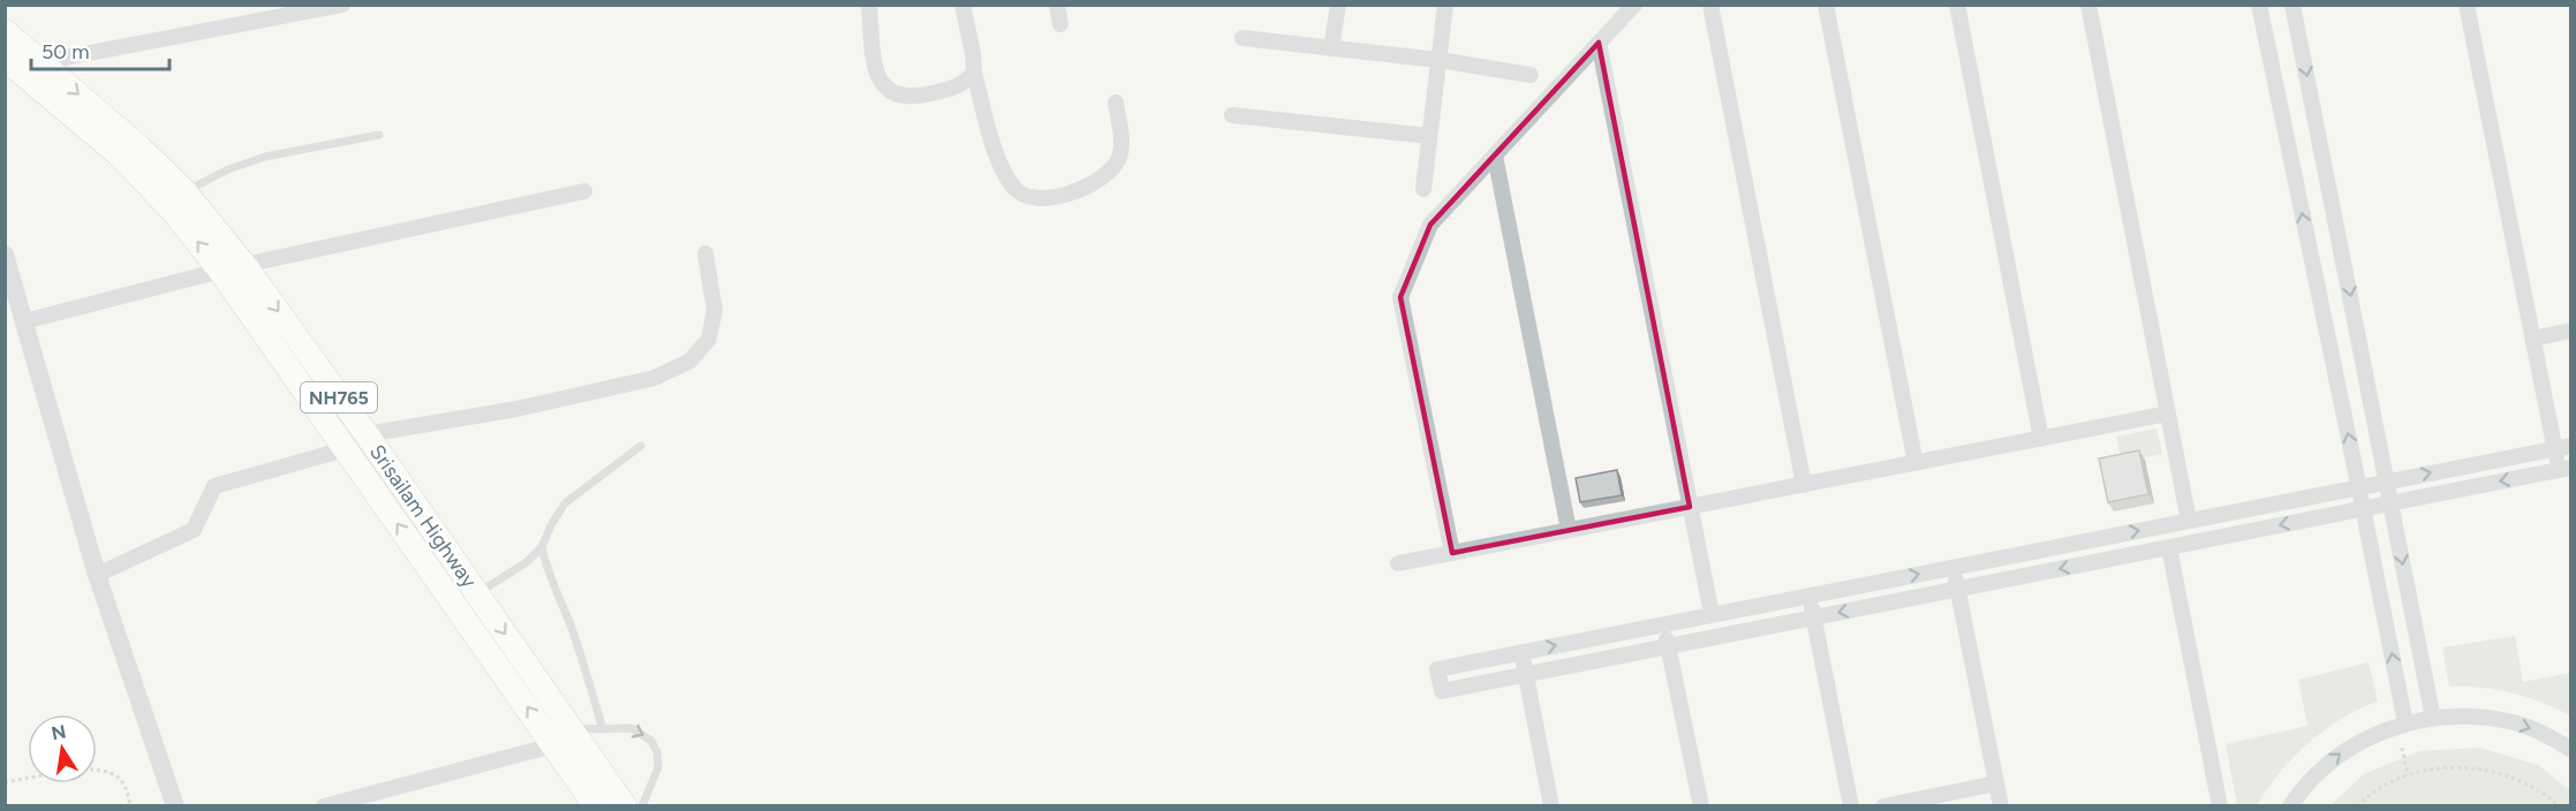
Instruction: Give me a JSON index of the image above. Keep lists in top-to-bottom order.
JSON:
{
  "streets": {
    "highway": ["NH765", "Srisailam Highway"]
  },
  "scale_bar": "50 m",
  "north": "top"
}
